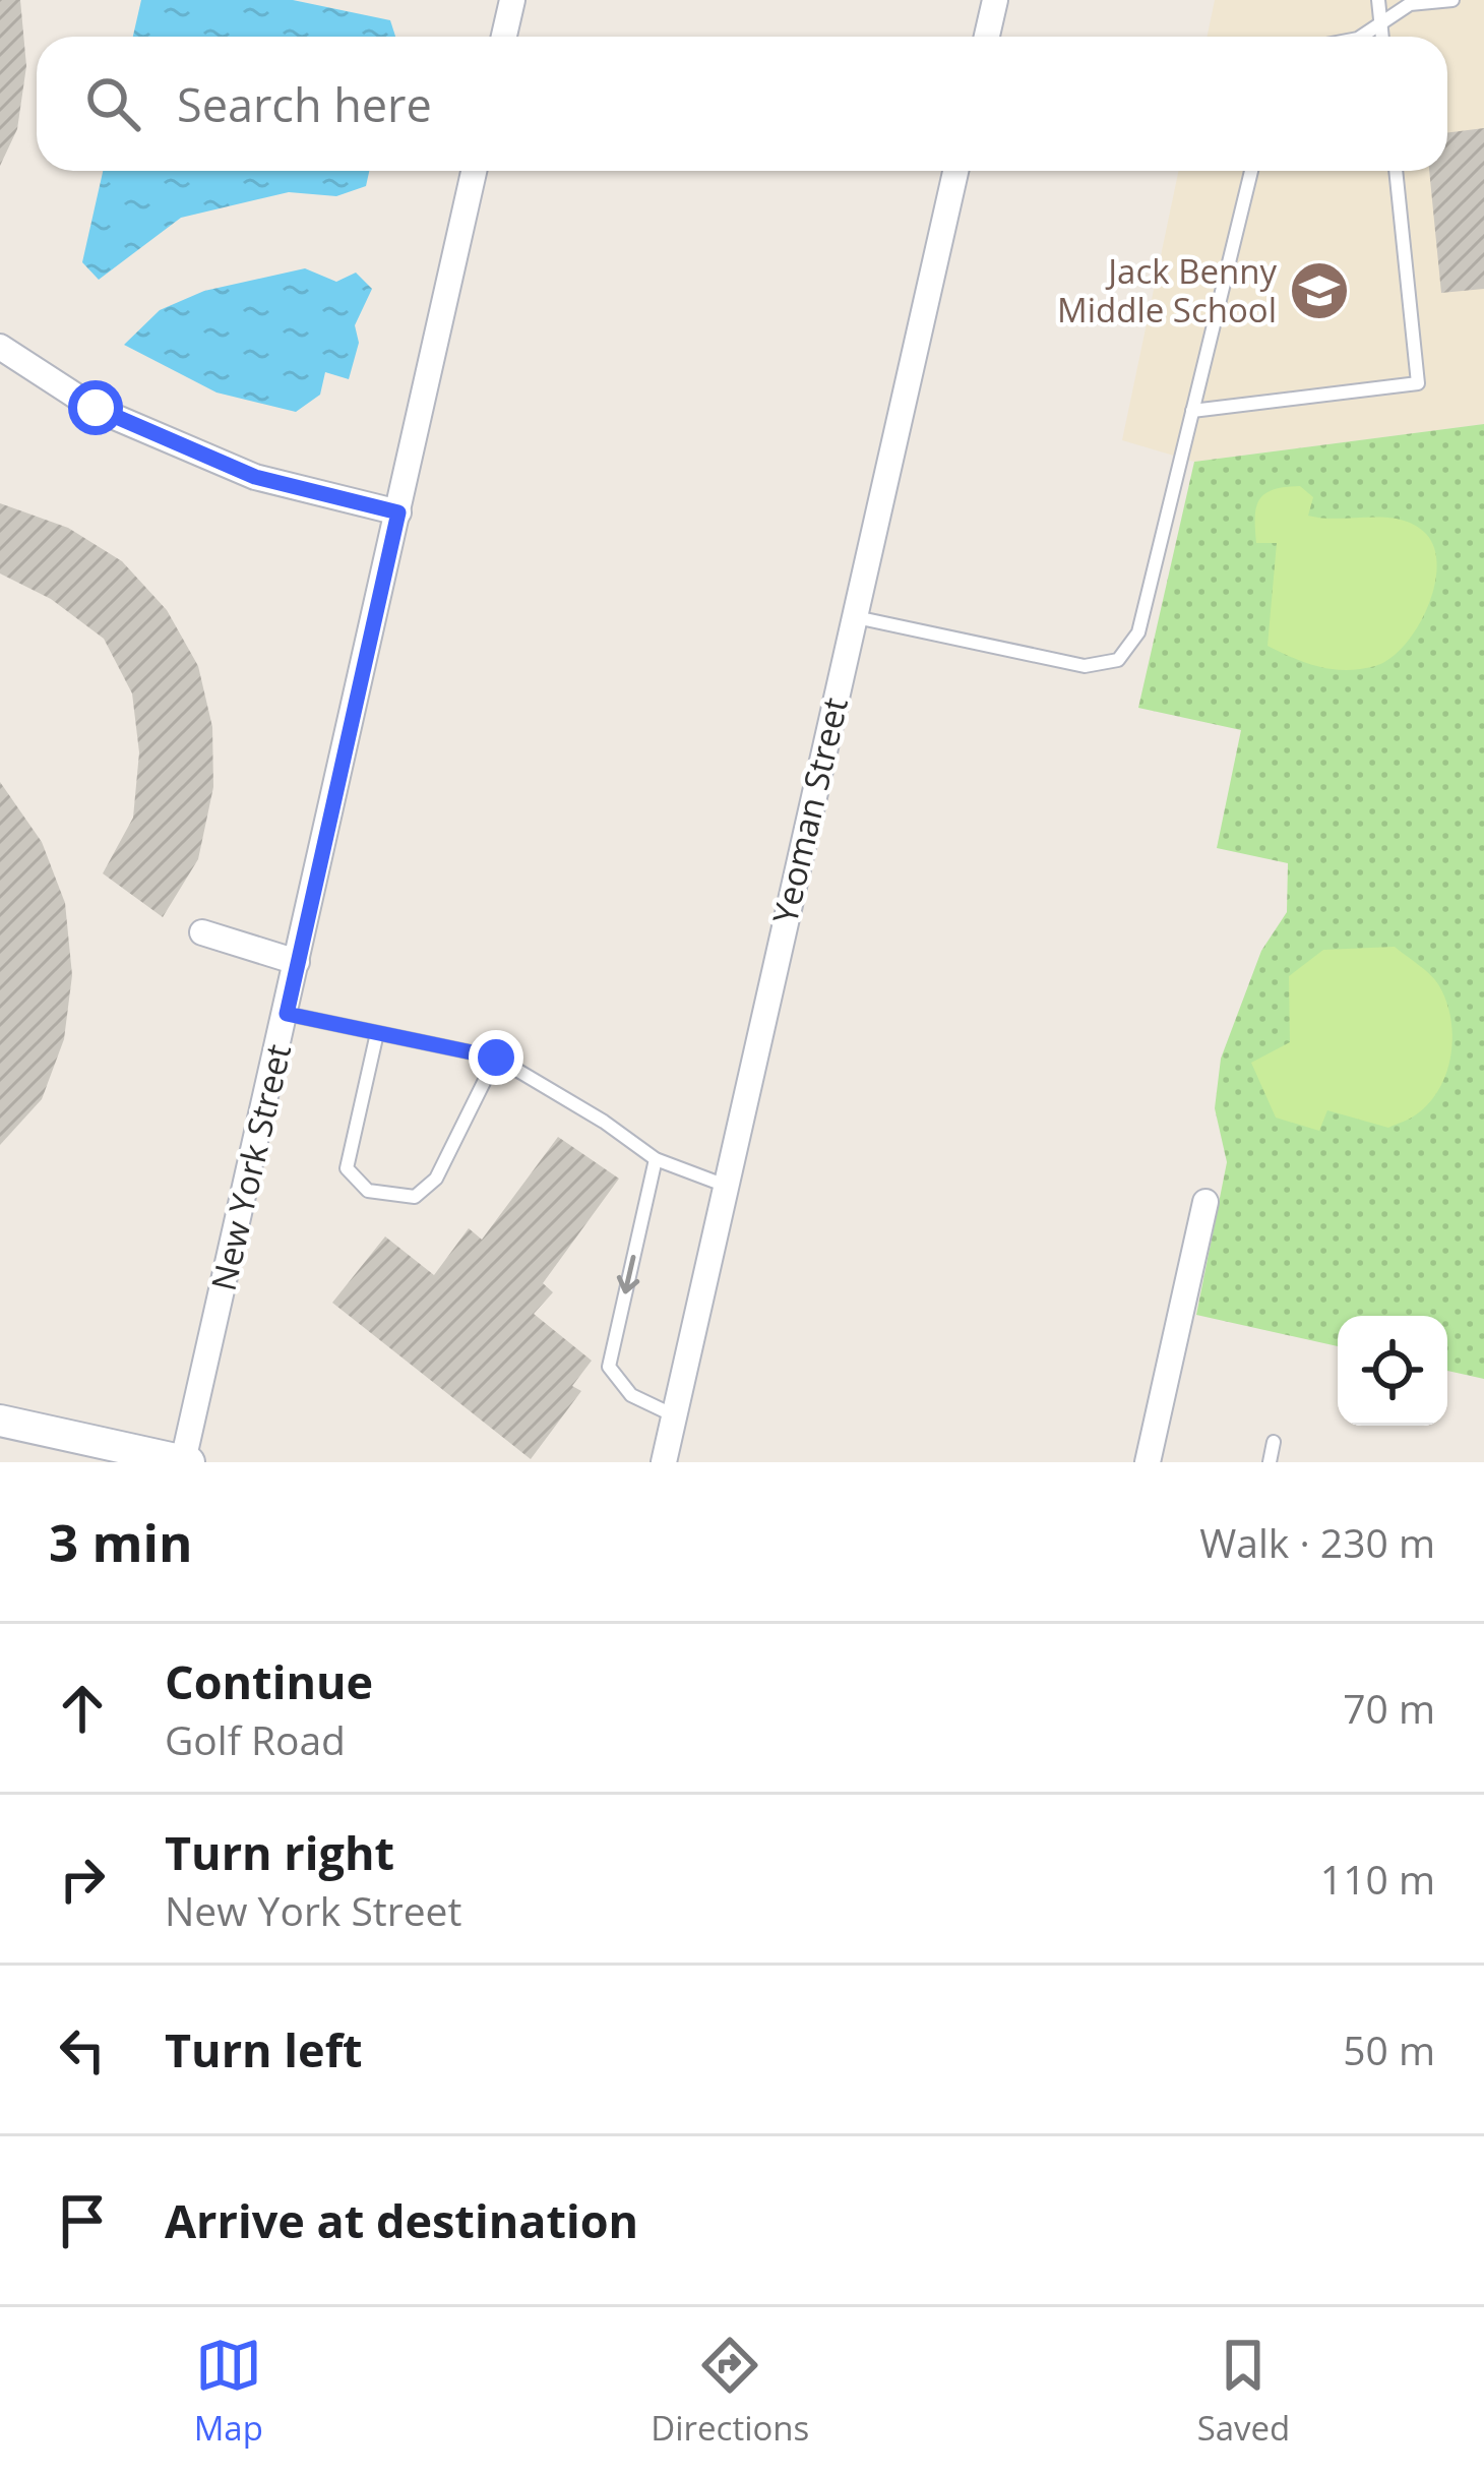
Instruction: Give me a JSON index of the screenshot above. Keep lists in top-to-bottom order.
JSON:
{
  "streets": {
    "street": ["Yeoman Street", "New York Street"]
  },
  "places": {
    "school or university": ["Jack Benny Middle School"]
  },
  "page": {
    "search": "Search here",
    "heading": ["3 min", "Walk · 230 m"],
    "list": [
      ["Continue", "Golf Road", "70 m"],
      ["Turn right", "New York Street", "110 m"],
      ["Turn left", "50 m"],
      "Arrive at destination"
    ],
    "nav": ["Map", "Directions", "Saved"]
  }
}
